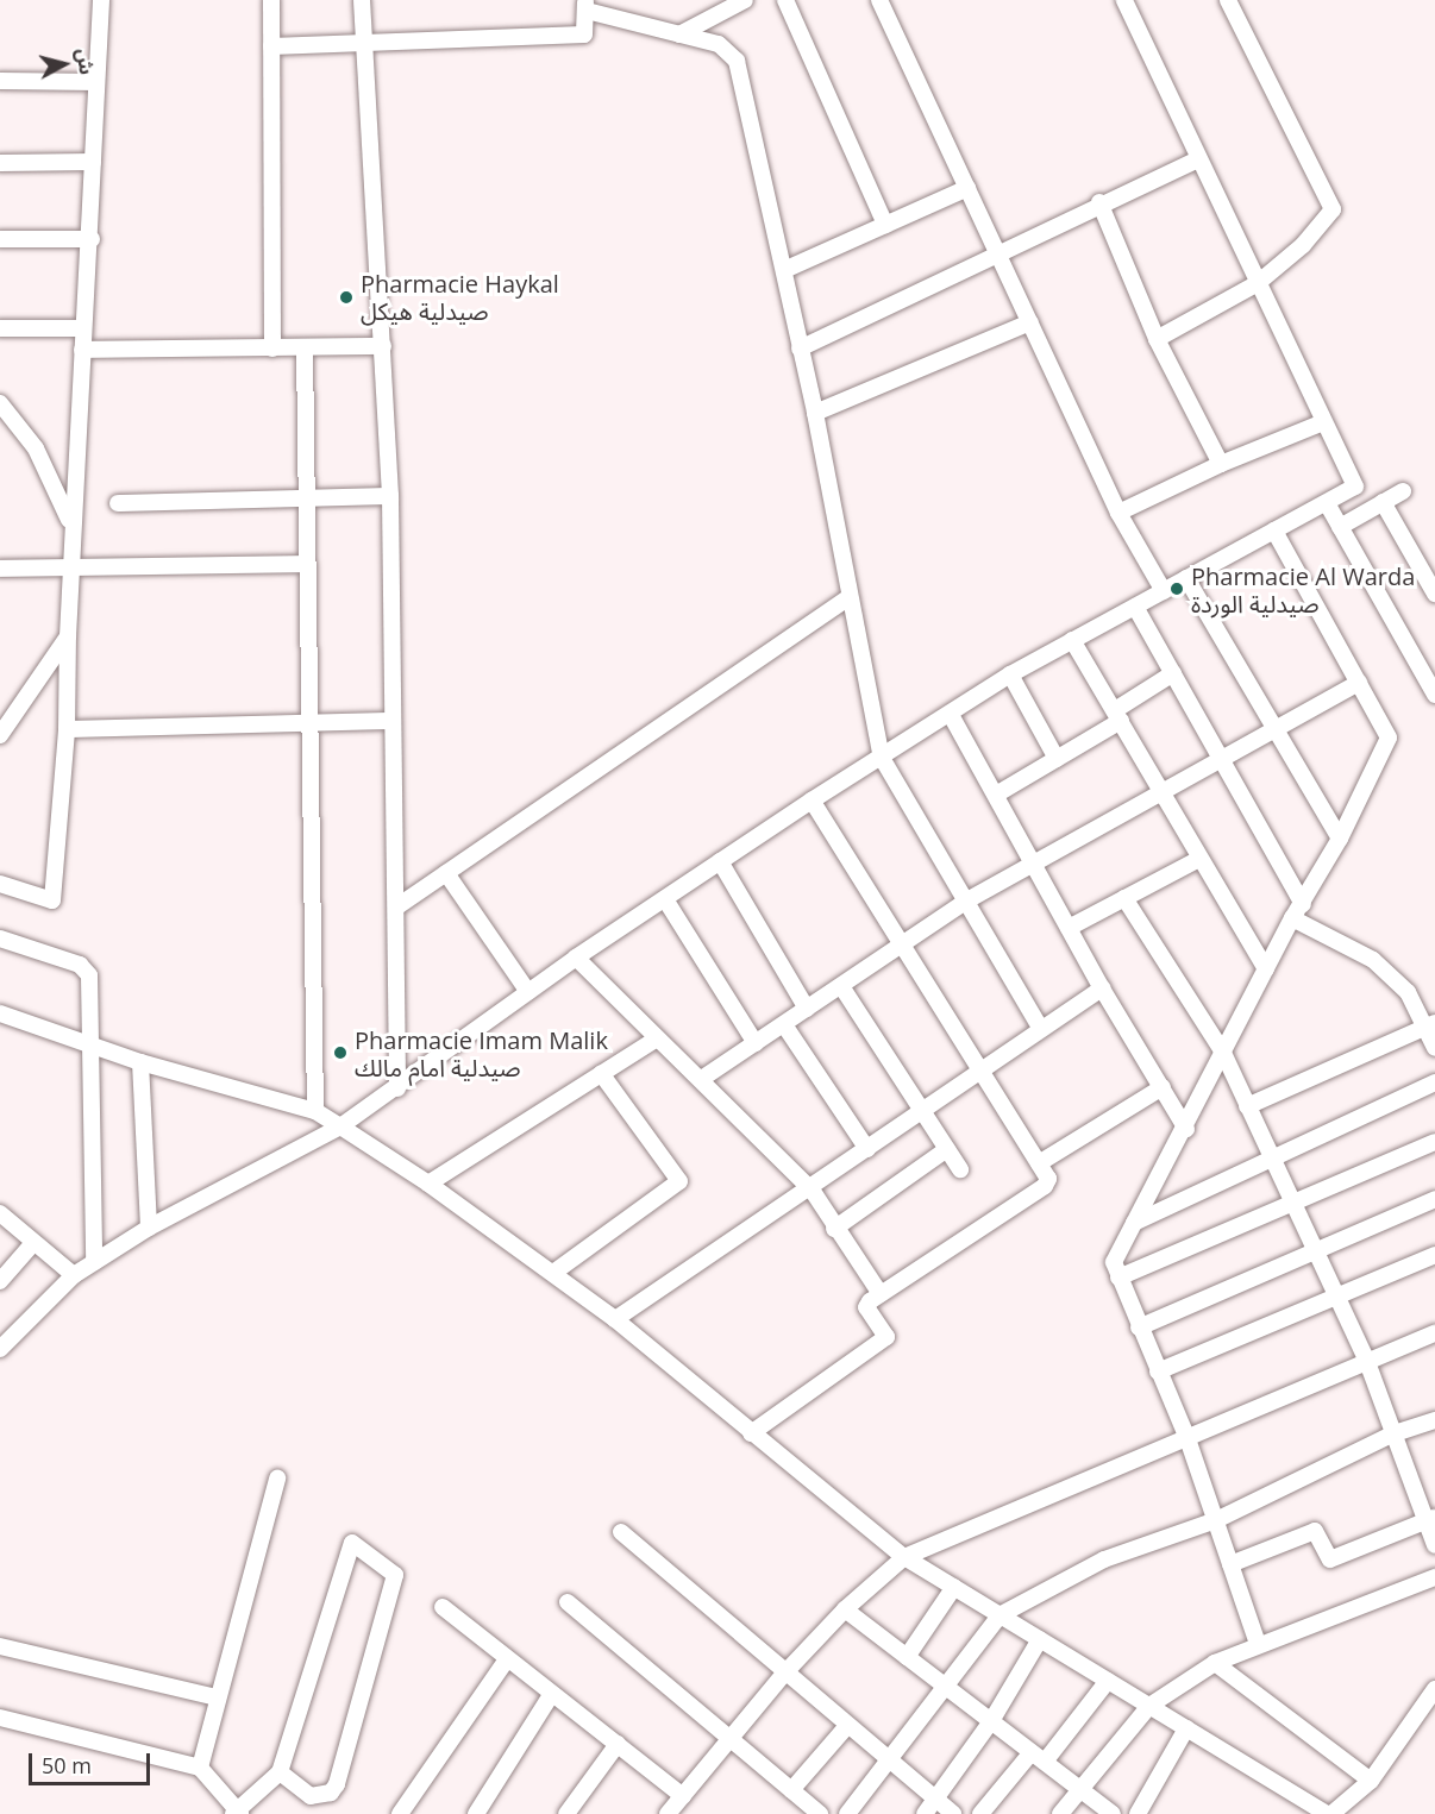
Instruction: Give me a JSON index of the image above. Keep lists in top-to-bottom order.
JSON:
{
  "places": ["Pharmacie Haykal صيدلية هيكل", "Pharmacie Al Warda صيدلية الوردة", "Pharmacie Imam Malik صيدلية امام مالك"],
  "scale_bar": "50 m",
  "north": "right"
}
